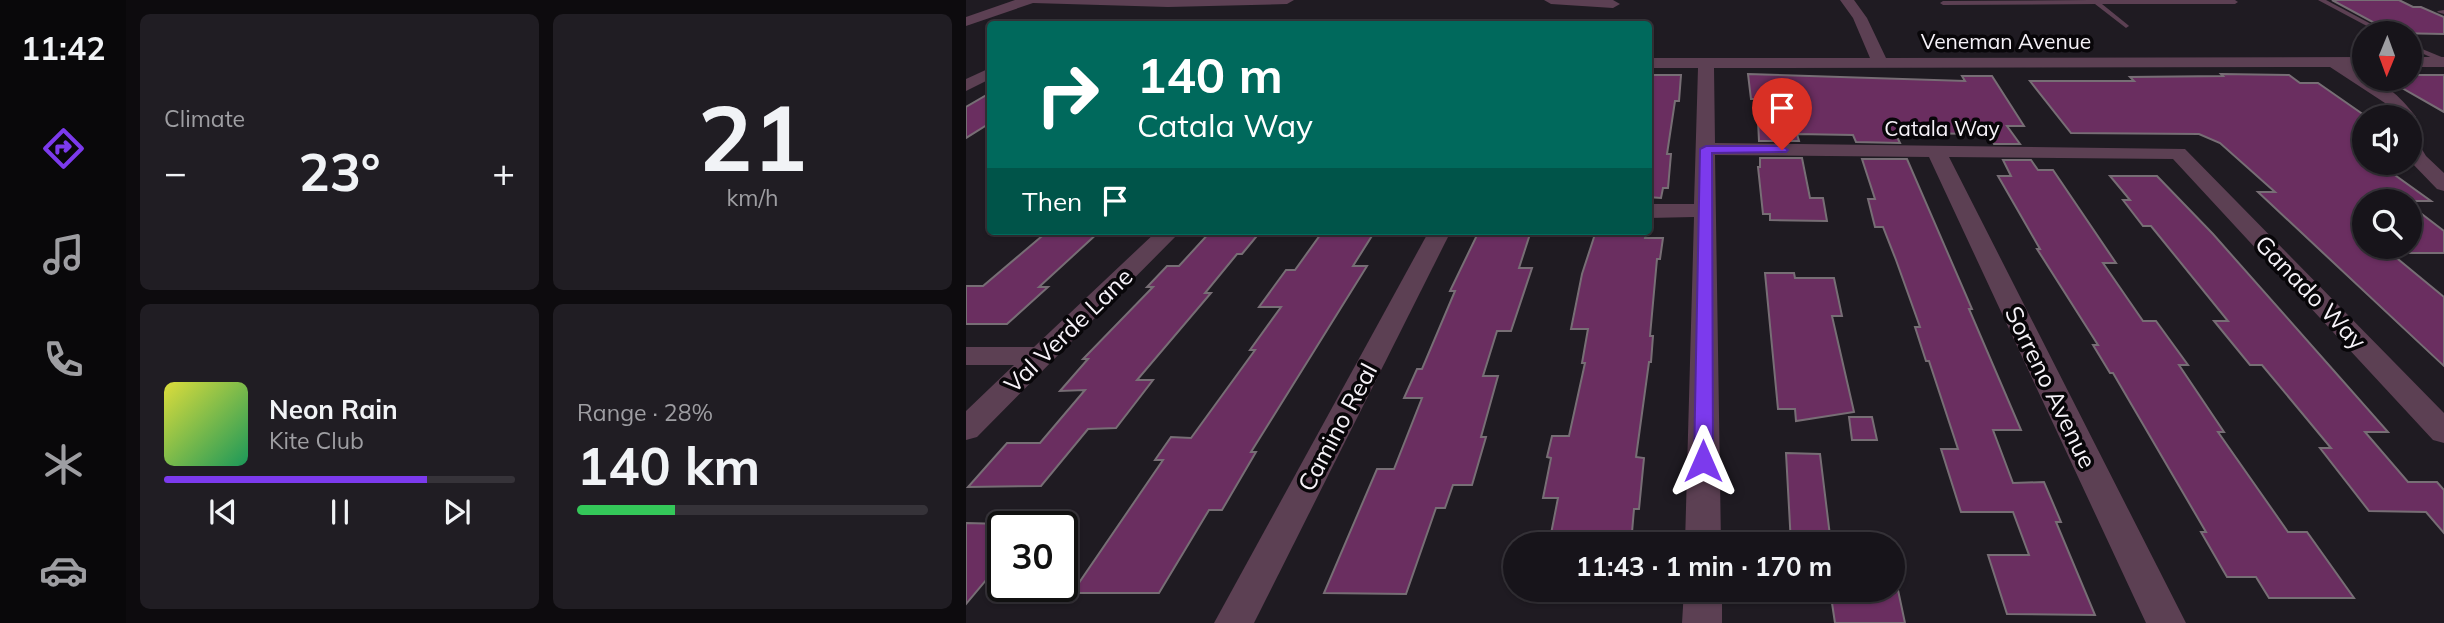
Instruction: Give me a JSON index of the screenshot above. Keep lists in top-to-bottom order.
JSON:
{
  "streets": {
    "street": [
      "Veneman Avenue",
      "Catala Way",
      "Ganado Way",
      "Val Verde Lane",
      "Sorreno Avenue",
      "Camino Real"
    ]
  },
  "crossings": [
    ["Catala Way", "Ganado Way"],
    ["Catala Way", "Sorreno Avenue"]
  ],
  "north": "bottom",
  "page": {
    "tabs": "11:42",
    "tile": [
      "Climate",
      ["21", "km/h"],
      ["Range · 28%", "140 km"]
    ],
    "turn": ["140 m", "Catala Way"],
    "heat": ["−", "23°", "+"],
    "then": "Then",
    "song": ["Neon Rain", "Kite Club"],
    "limit": "30",
    "trip": "11:43 · 1 min · 170 m"
  }
}
